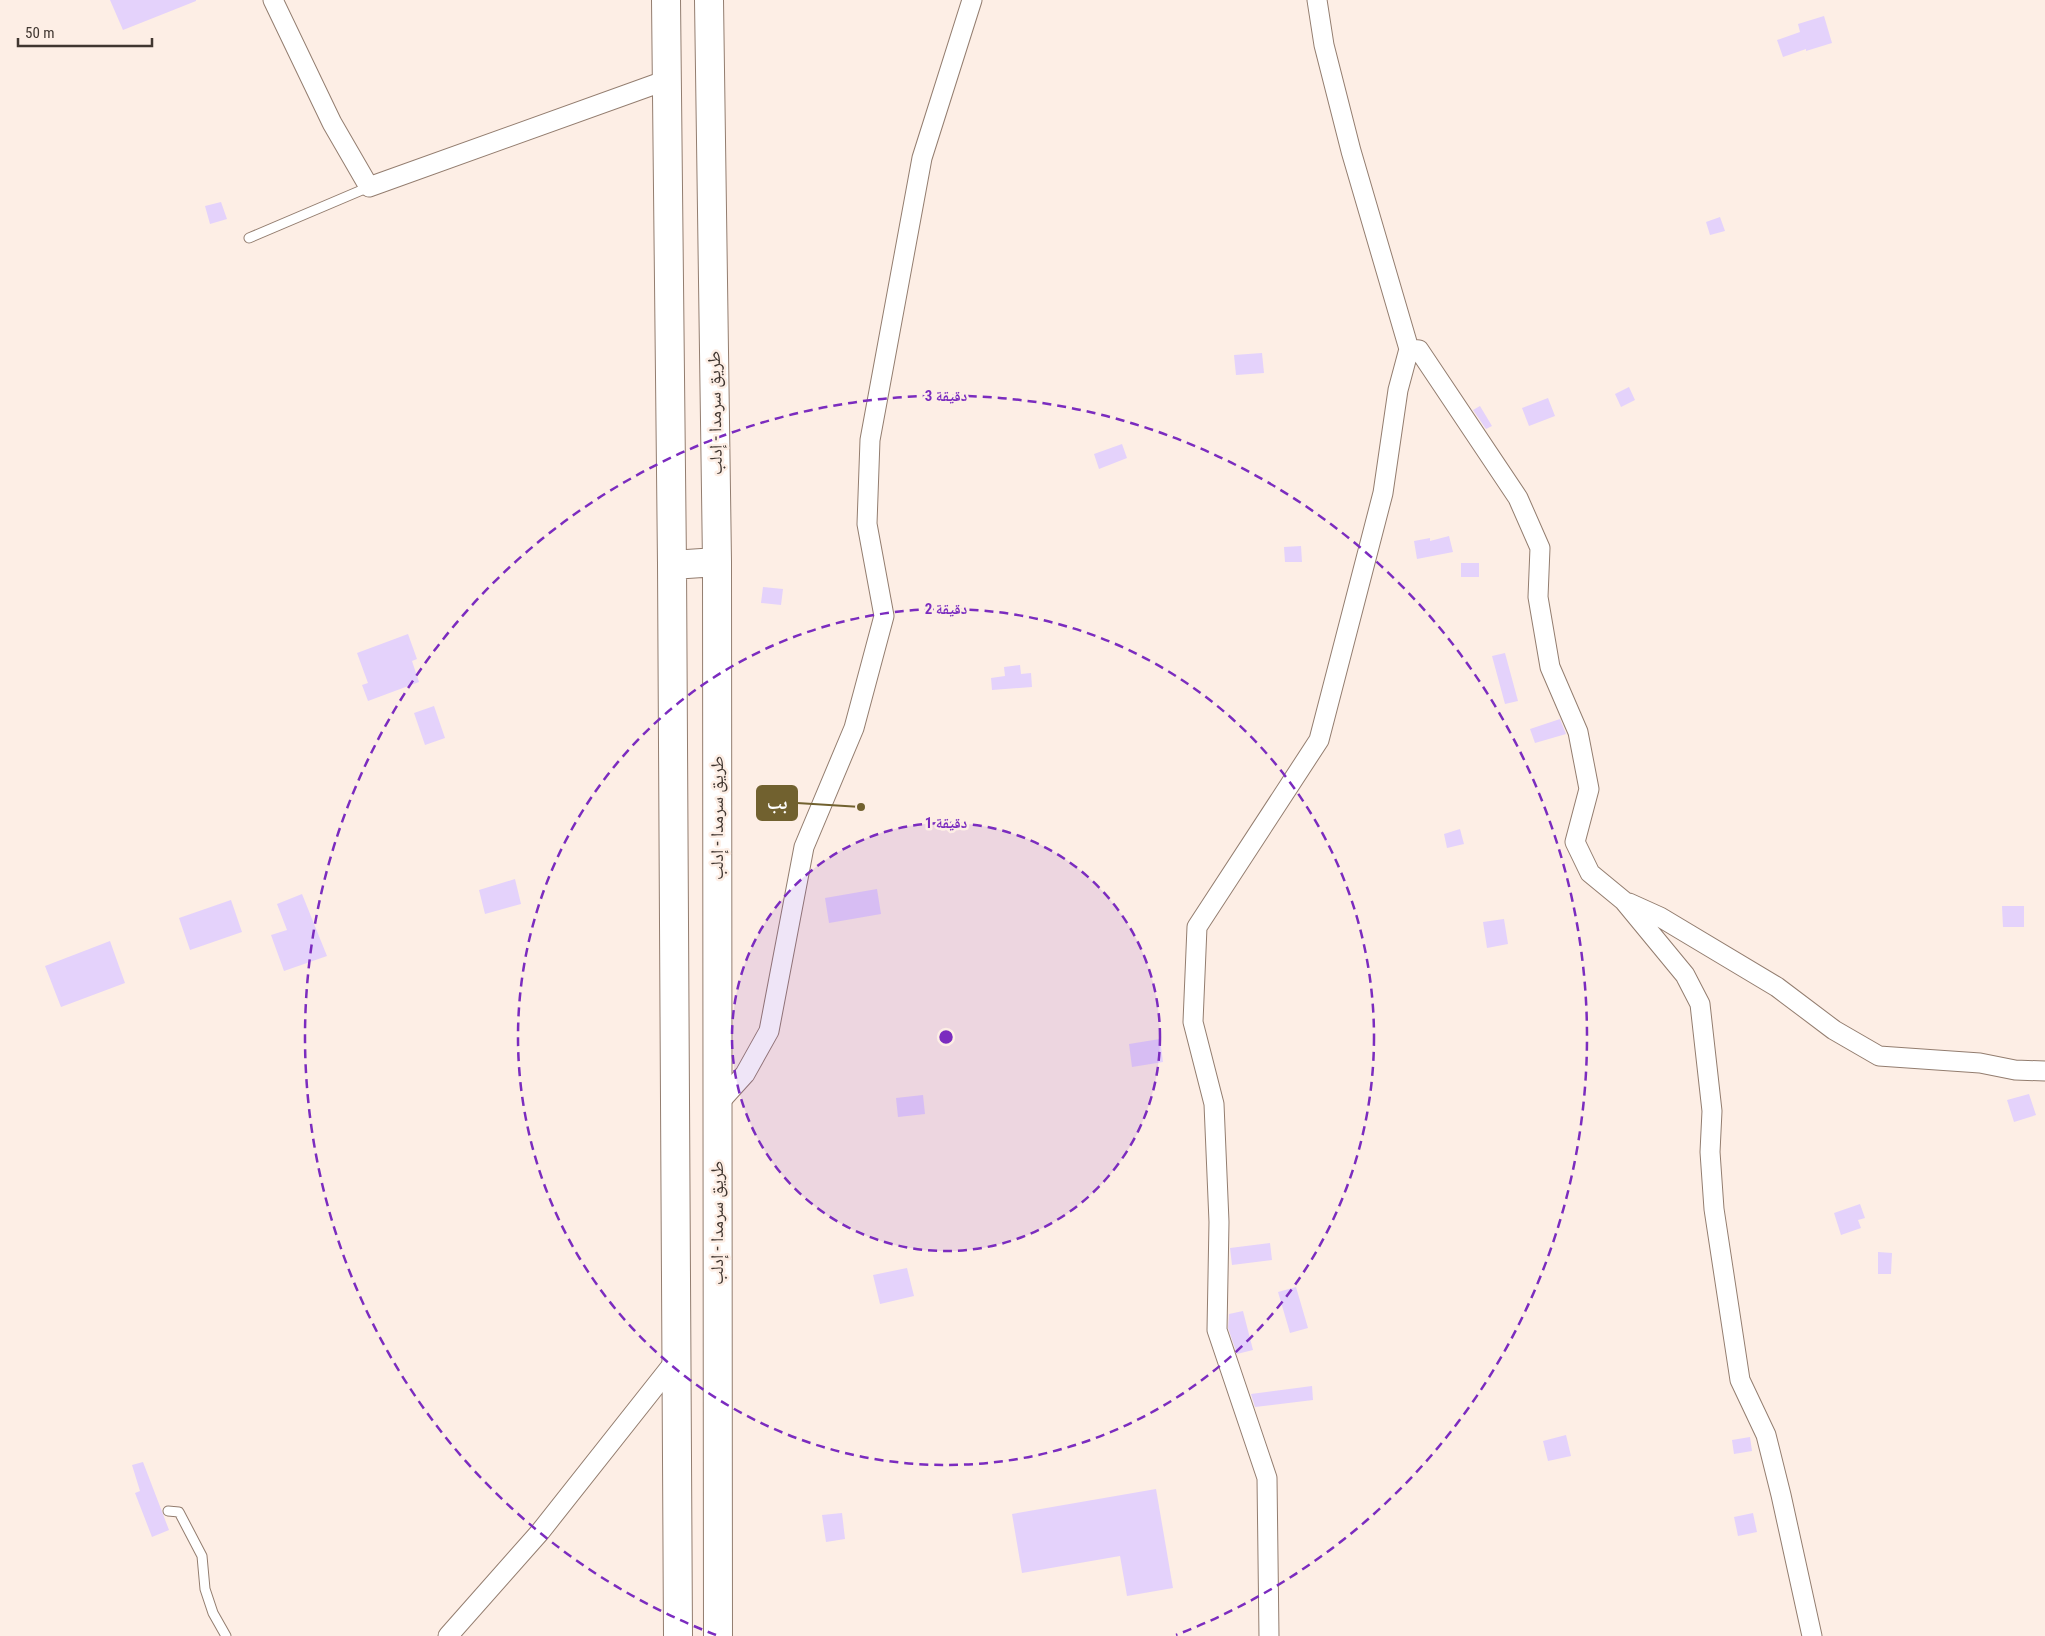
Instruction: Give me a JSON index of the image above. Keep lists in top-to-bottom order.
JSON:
{
  "streets": {
    "highway": ["طريق سرمدا - إدلب"]
  },
  "places": ["بب"],
  "scale_bar": "50 m",
  "rings": ["3 دقيقة", "2 دقيقة", "1 دقيقة"]
}
